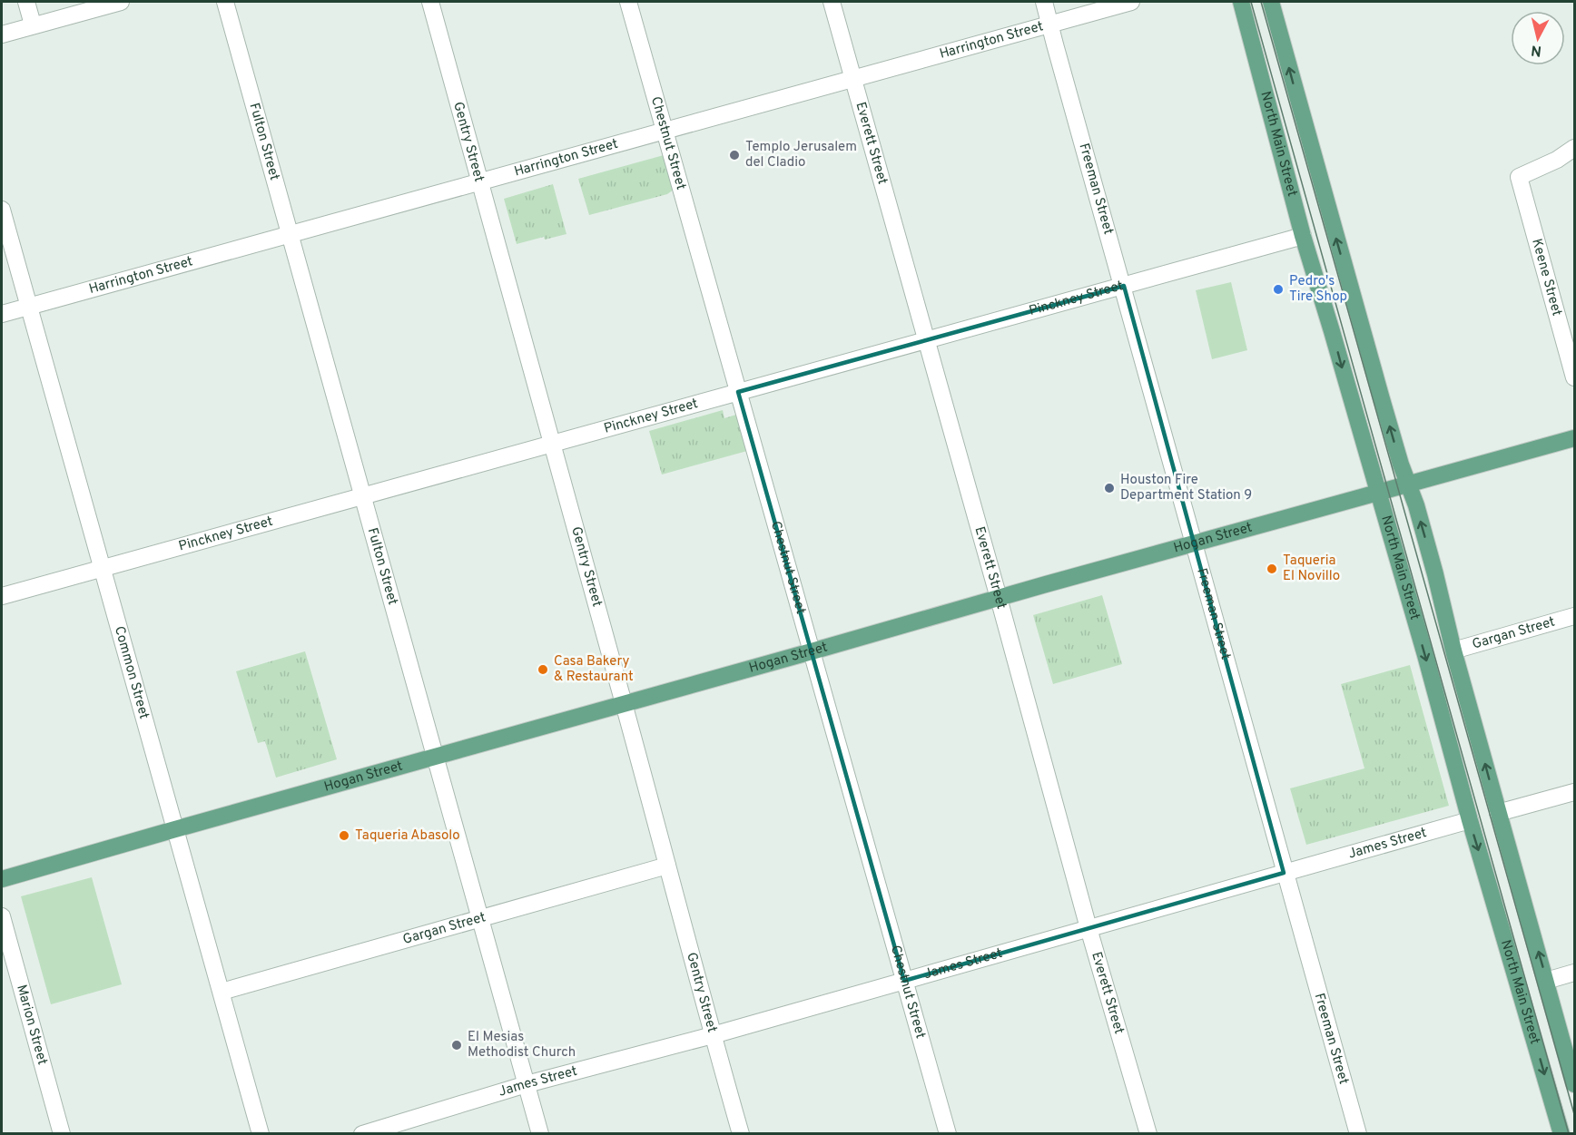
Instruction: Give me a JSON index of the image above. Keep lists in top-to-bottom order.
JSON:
{
  "streets": {
    "main road": ["North Main Street", "Hogan Street"],
    "street": [
      "Harrington Street",
      "Fulton Street",
      "Gentry Street",
      "Chestnut Street",
      "Everett Street",
      "Freeman Street",
      "Keene Street",
      "Pinckney Street",
      "Gargan Street",
      "Common Street",
      "James Street",
      "Marion Street"
    ]
  },
  "crossings": [
    ["Harrington Street", "Fulton Street"],
    ["Harrington Street", "Gentry Street"],
    ["Harrington Street", "Chestnut Street"],
    ["Harrington Street", "Everett Street"],
    ["Harrington Street", "Freeman Street"],
    ["Harrington Street", "Common Street"],
    ["Fulton Street", "Pinckney Street"],
    ["Fulton Street", "Hogan Street"],
    ["Fulton Street", "Gargan Street"],
    ["Fulton Street", "James Street"],
    ["Gentry Street", "Pinckney Street"],
    ["Gentry Street", "Hogan Street"],
    ["Gentry Street", "Gargan Street"],
    ["Gentry Street", "James Street"],
    ["Chestnut Street", "Pinckney Street"],
    ["Chestnut Street", "Hogan Street"],
    ["Chestnut Street", "James Street"],
    ["Everett Street", "Pinckney Street"],
    ["Everett Street", "Hogan Street"],
    ["Everett Street", "James Street"],
    ["North Main Street", "Pinckney Street"],
    ["North Main Street", "Hogan Street"],
    ["North Main Street", "Gargan Street"],
    ["North Main Street", "James Street"],
    ["Freeman Street", "Pinckney Street"],
    ["Freeman Street", "Hogan Street"],
    ["Freeman Street", "James Street"],
    ["Pinckney Street", "Common Street"],
    ["Hogan Street", "Common Street"],
    ["Gargan Street", "Common Street"]
  ],
  "places": [
    "Templo Jerusalem del Cladio",
    "Pedro's Tire Shop",
    "Houston Fire Department Station 9",
    "Taqueria El Novillo",
    "Casa Bakery & Restaurant",
    "Taqueria Abasolo",
    "El Mesias Methodist Church"
  ],
  "north": "bottom"
}
